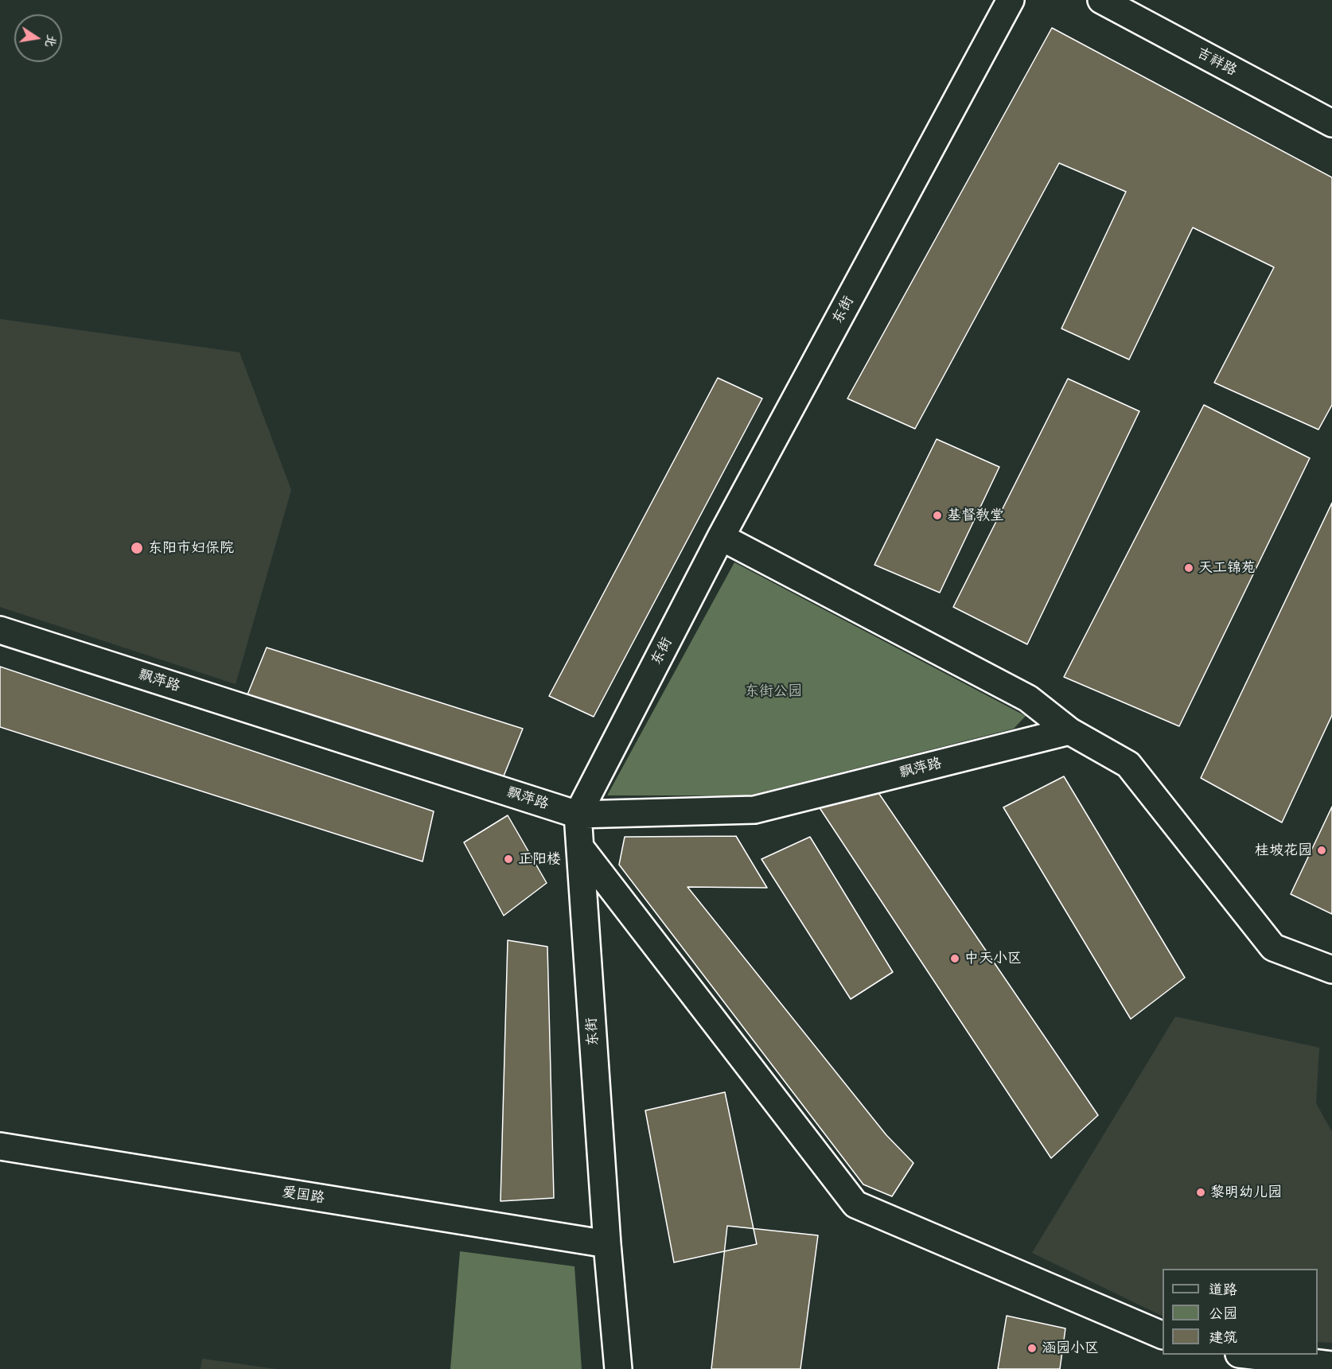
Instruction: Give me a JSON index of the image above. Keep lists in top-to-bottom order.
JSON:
{
  "streets": {
    "street": [
      "吉祥路",
      "东街",
      "飘萍路",
      "爱国路"
    ]
  },
  "crossings": [
    ["东街", "飘萍路"],
    ["东街", "爱国路"]
  ],
  "parks": ["东街公园"],
  "places": [
    "基督教堂",
    "东阳市妇保院",
    "天工锦苑",
    "桂坡花园",
    "正阳楼",
    "中天小区",
    "黎明幼儿园",
    "涵园小区"
  ],
  "legend": ["道路", "公园", "建筑"],
  "north": "right"
}
